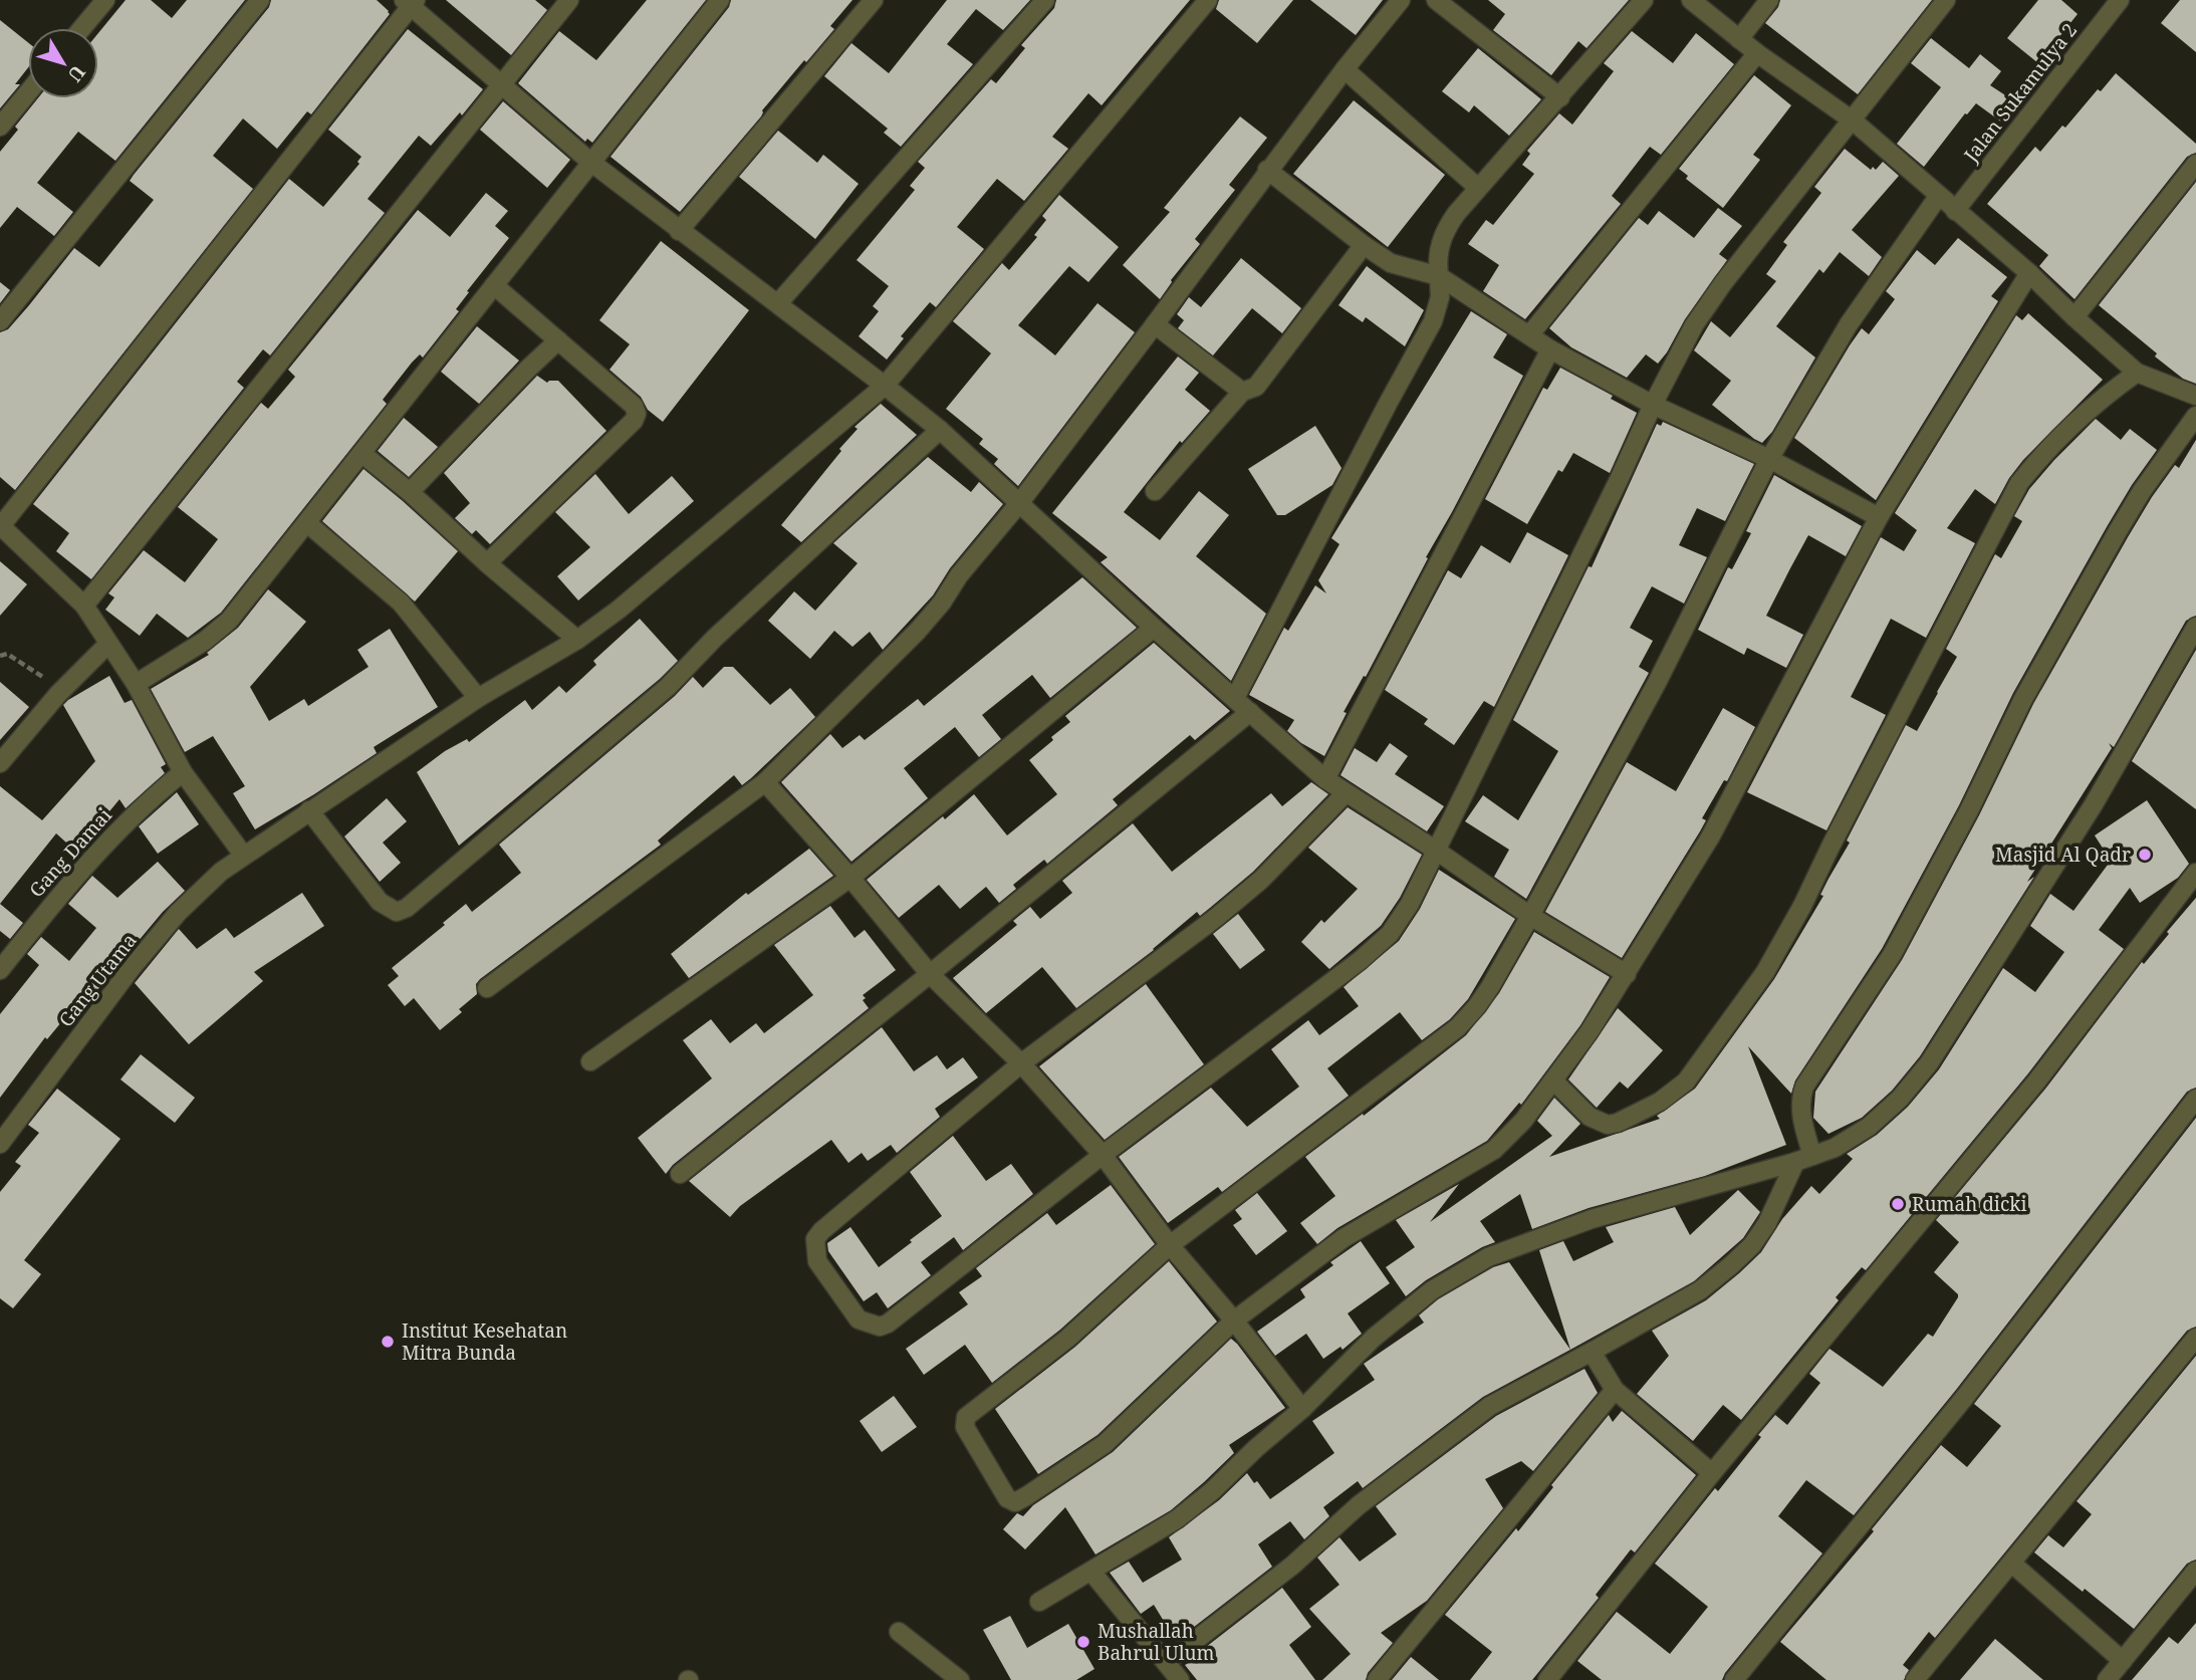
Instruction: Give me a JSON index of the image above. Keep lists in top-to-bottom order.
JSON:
{
  "streets": {
    "street": ["Jalan Sukamulya 2", "Gang Damai", "Gang Utama"]
  },
  "places": [
    "Masjid Al Qadr",
    "Rumah dicki",
    "Institut Kesehatan Mitra Bunda",
    "Mushallah Bahrul Ulum"
  ],
  "north": "bottom right"
}
